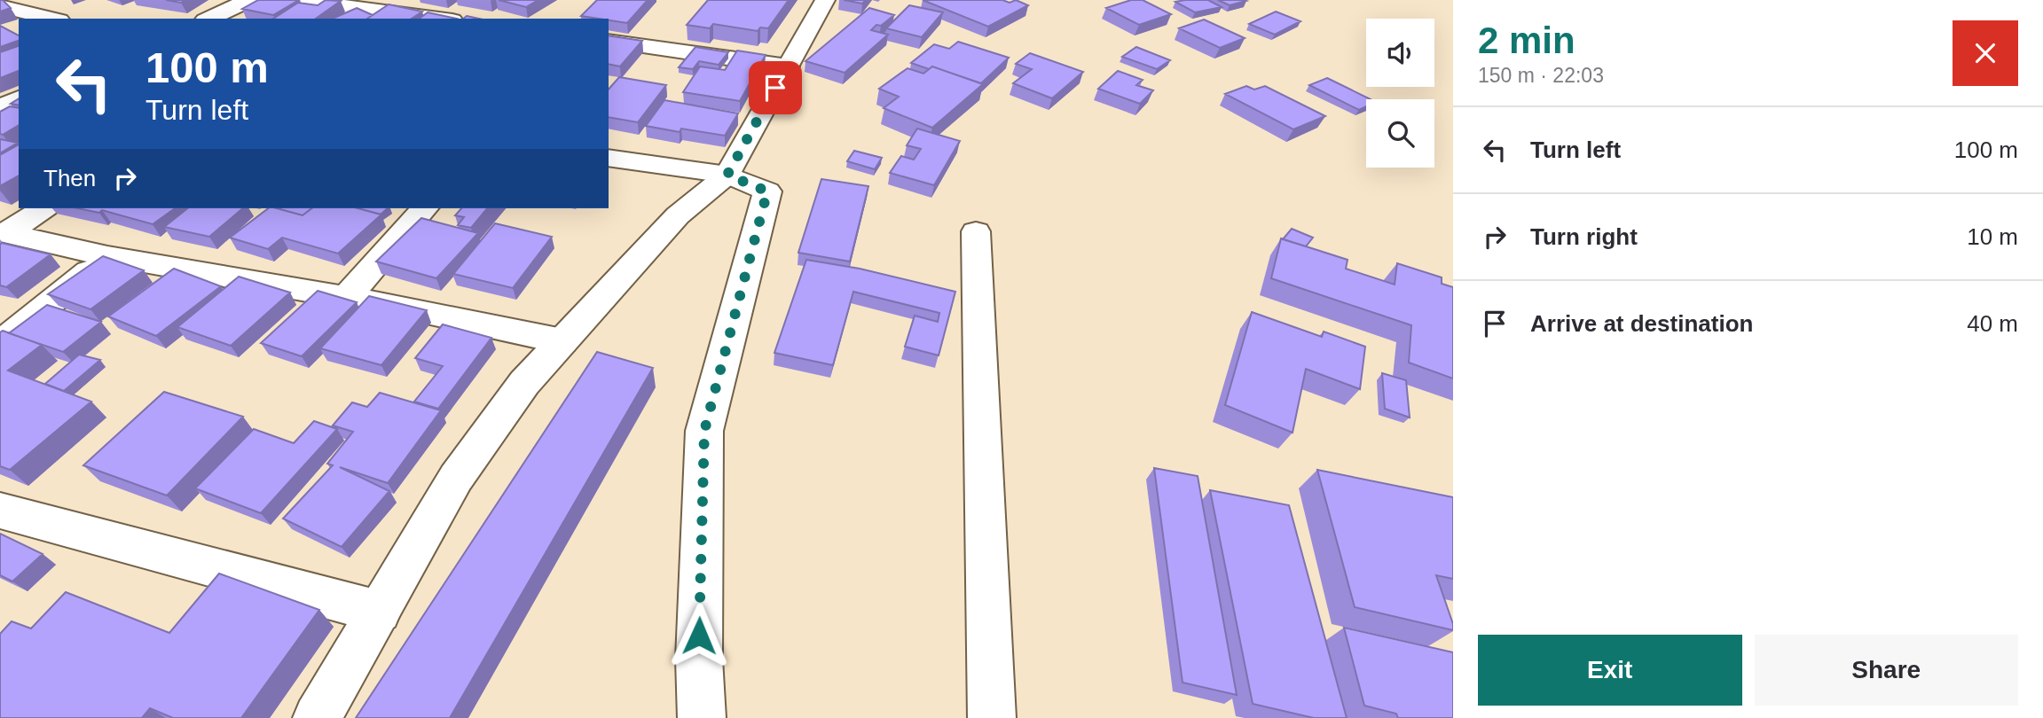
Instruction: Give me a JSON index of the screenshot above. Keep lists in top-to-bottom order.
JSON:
{
  "page": {
    "heading": ["2 min", "150 m · 22:03"],
    "turn": ["100 m", "Turn left"],
    "list": [
      {
        "name": "Turn left",
        "value": "100 m"
      },
      {
        "name": "Turn right",
        "value": "10 m"
      },
      {
        "name": "Arrive at destination",
        "value": "40 m"
      }
    ],
    "then": "Then",
    "buttons": ["Exit", "Share"]
  }
}
